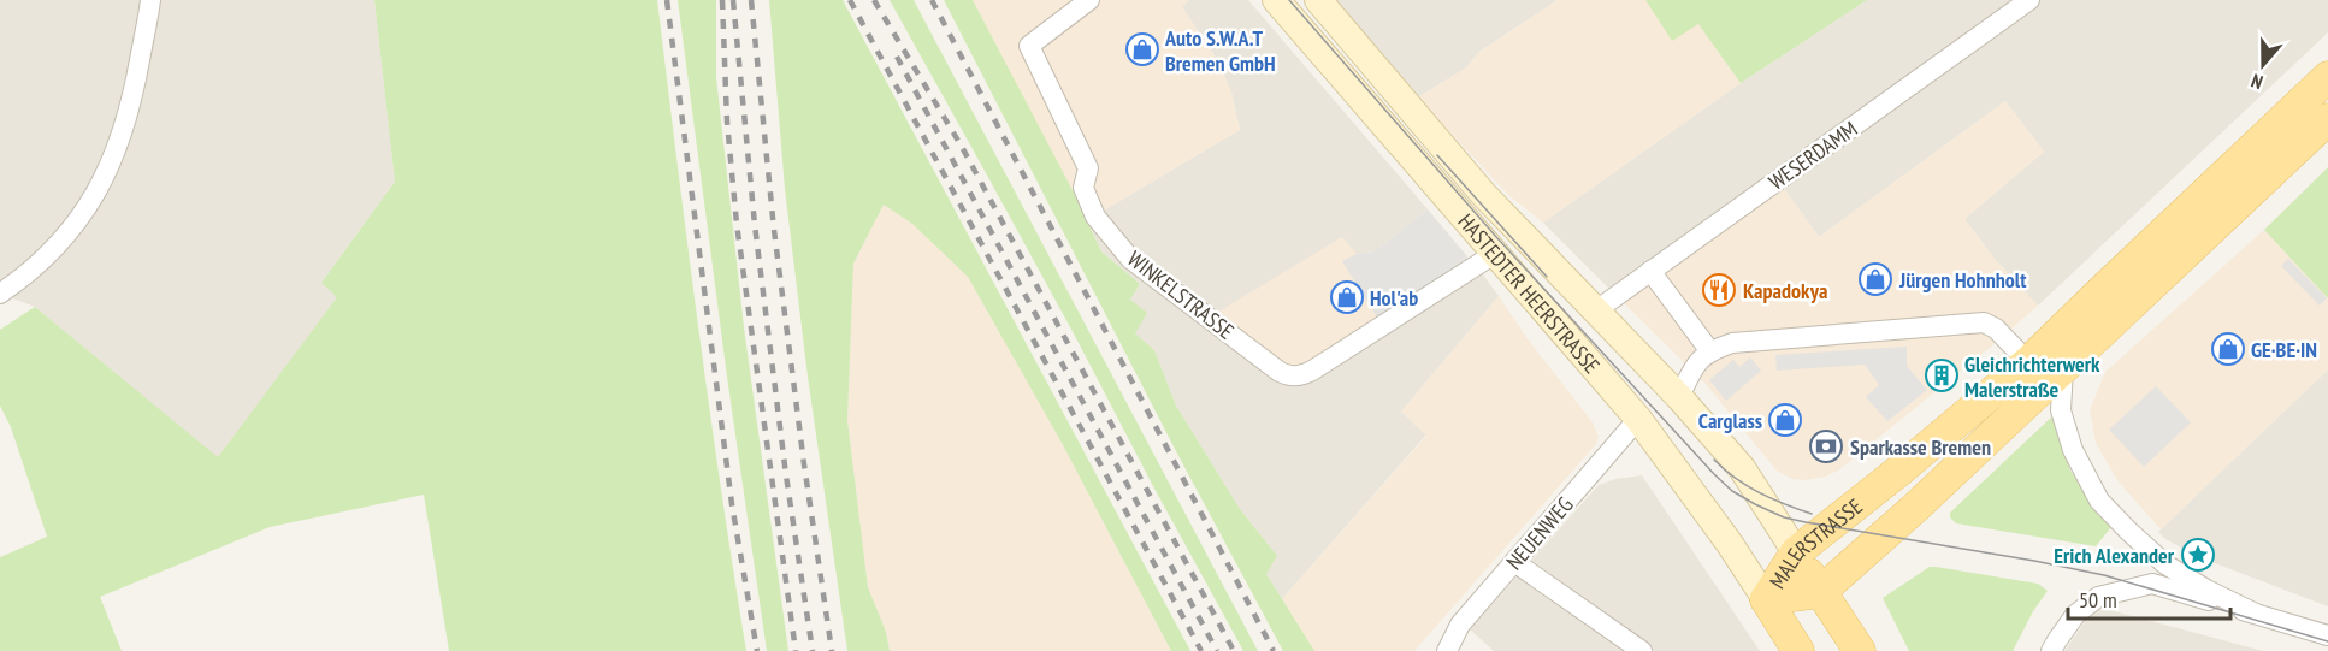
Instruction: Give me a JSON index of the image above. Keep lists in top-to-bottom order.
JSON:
{
  "streets": {
    "main road": ["HASTEDTER HEERSTRASSE", "MALERSTRASSE"],
    "street": ["WESERDAMM", "WINKELSTRASSE", "NEUENWEG"]
  },
  "crossings": [
    ["WESERDAMM", "HASTEDTER HEERSTRASSE"],
    ["HASTEDTER HEERSTRASSE", "WINKELSTRASSE"],
    ["HASTEDTER HEERSTRASSE", "NEUENWEG"],
    ["HASTEDTER HEERSTRASSE", "MALERSTRASSE"]
  ],
  "places": {
    "shop": [
      "Auto S.W.A.T Bremen GmbH",
      "Jürgen Hohnholt",
      "Hol'ab",
      "GE·BE·IN",
      "Carglass"
    ],
    "restaurant": ["Kapadokya"],
    "building": ["Gleichrichterwerk Malerstraße"],
    "bank": ["Sparkasse Bremen"],
    "place": ["Erich Alexander"]
  },
  "scale_bar": "50 m",
  "north": "bottom"
}
